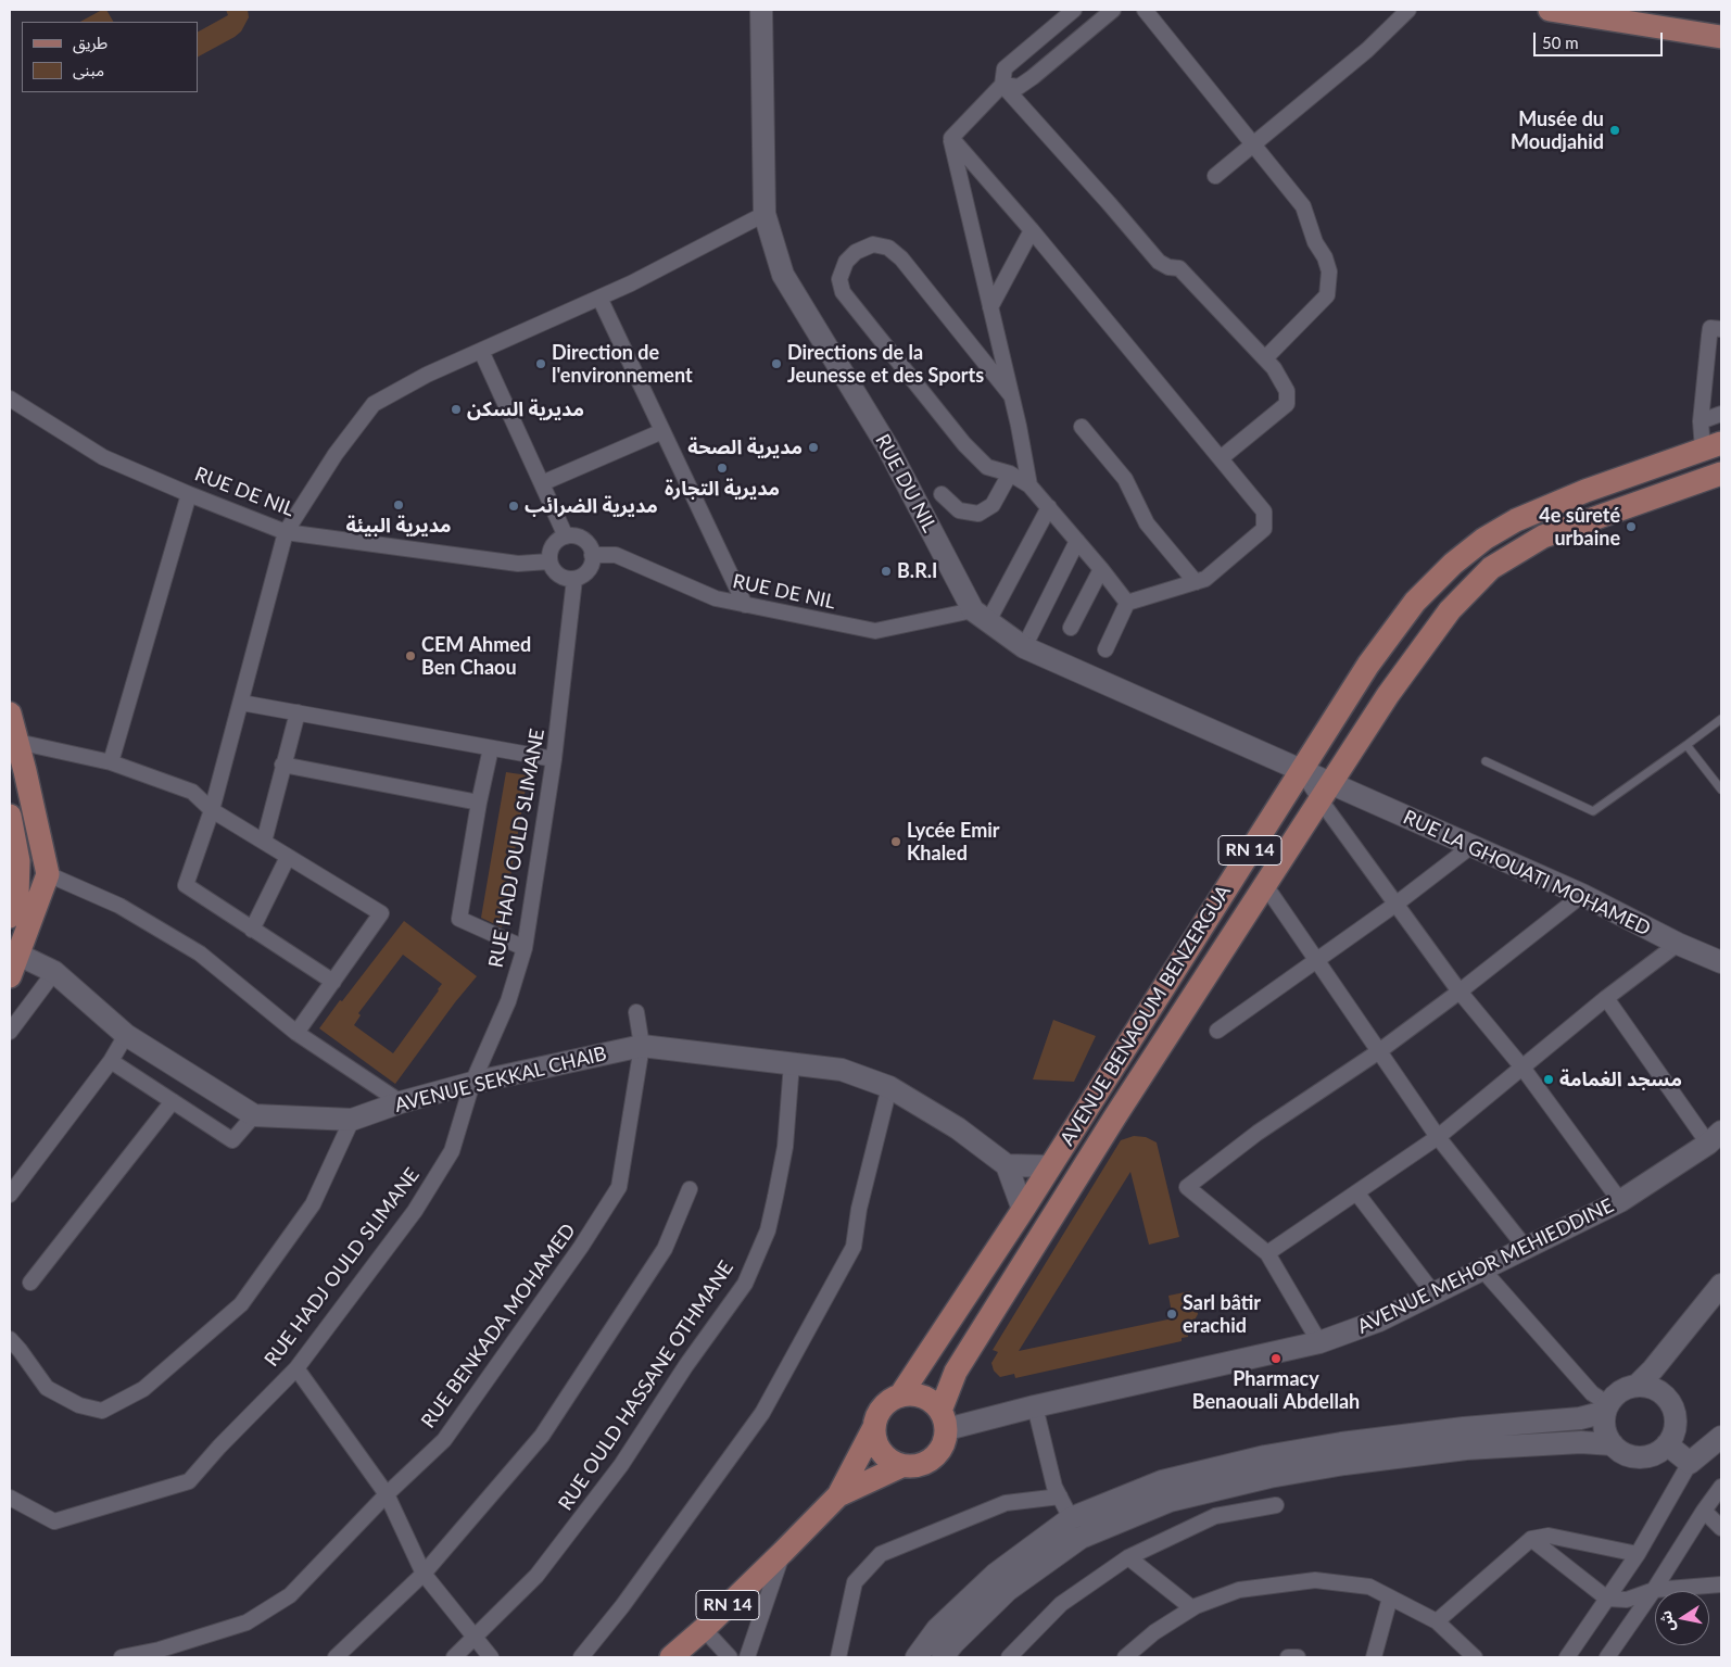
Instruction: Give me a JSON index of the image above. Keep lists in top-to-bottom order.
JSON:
{
  "streets": {
    "main road": ["RN 14", "AVENUE BENAOUM BENZERGUA"],
    "street": [
      "RUE DU NIL",
      "RUE DE NIL",
      "RUE HADJ OULD SLIMANE",
      "RUE LA GHOUATI MOHAMED",
      "AVENUE SEKKAL CHAIB",
      "AVENUE MEHOR MEHIEDDINE",
      "RUE BENKADA MOHAMED",
      "RUE OULD HASSANE OTHMANE"
    ]
  },
  "crossings": [
    ["RUE DU NIL", "RUE DE NIL"],
    ["RUE DU NIL", "RUE LA GHOUATI MOHAMED"],
    ["RUE DU NIL", "AVENUE BENAOUM BENZERGUA"],
    ["RUE DE NIL", "RUE HADJ OULD SLIMANE"],
    ["RUE HADJ OULD SLIMANE", "AVENUE SEKKAL CHAIB"],
    ["RN 14", "AVENUE BENAOUM BENZERGUA"],
    ["RN 14", "AVENUE MEHOR MEHIEDDINE"],
    ["RUE LA GHOUATI MOHAMED", "AVENUE BENAOUM BENZERGUA"],
    ["AVENUE BENAOUM BENZERGUA", "AVENUE MEHOR MEHIEDDINE"],
    ["AVENUE SEKKAL CHAIB", "RUE BENKADA MOHAMED"],
    ["AVENUE SEKKAL CHAIB", "RUE OULD HASSANE OTHMANE"]
  ],
  "places": [
    "Musée du Moudjahid",
    "Direction de l'environnement",
    "Directions de la Jeunesse et des Sports",
    "مديرية السكن",
    "مديرية الصحة",
    "مديرية التجارة",
    "مديرية البيئة",
    "مديرية الضرائب",
    "4e sûreté urbaine",
    "B.R.I",
    "CEM Ahmed Ben Chaou",
    "Lycée Emir Khaled",
    "مسجد الغمامة",
    "Sarl bâtir erachid",
    "Pharmacy Benaouali Abdellah"
  ],
  "legend": ["طريق", "مبنى"],
  "scale_bar": "50 m",
  "north": "left"
}
